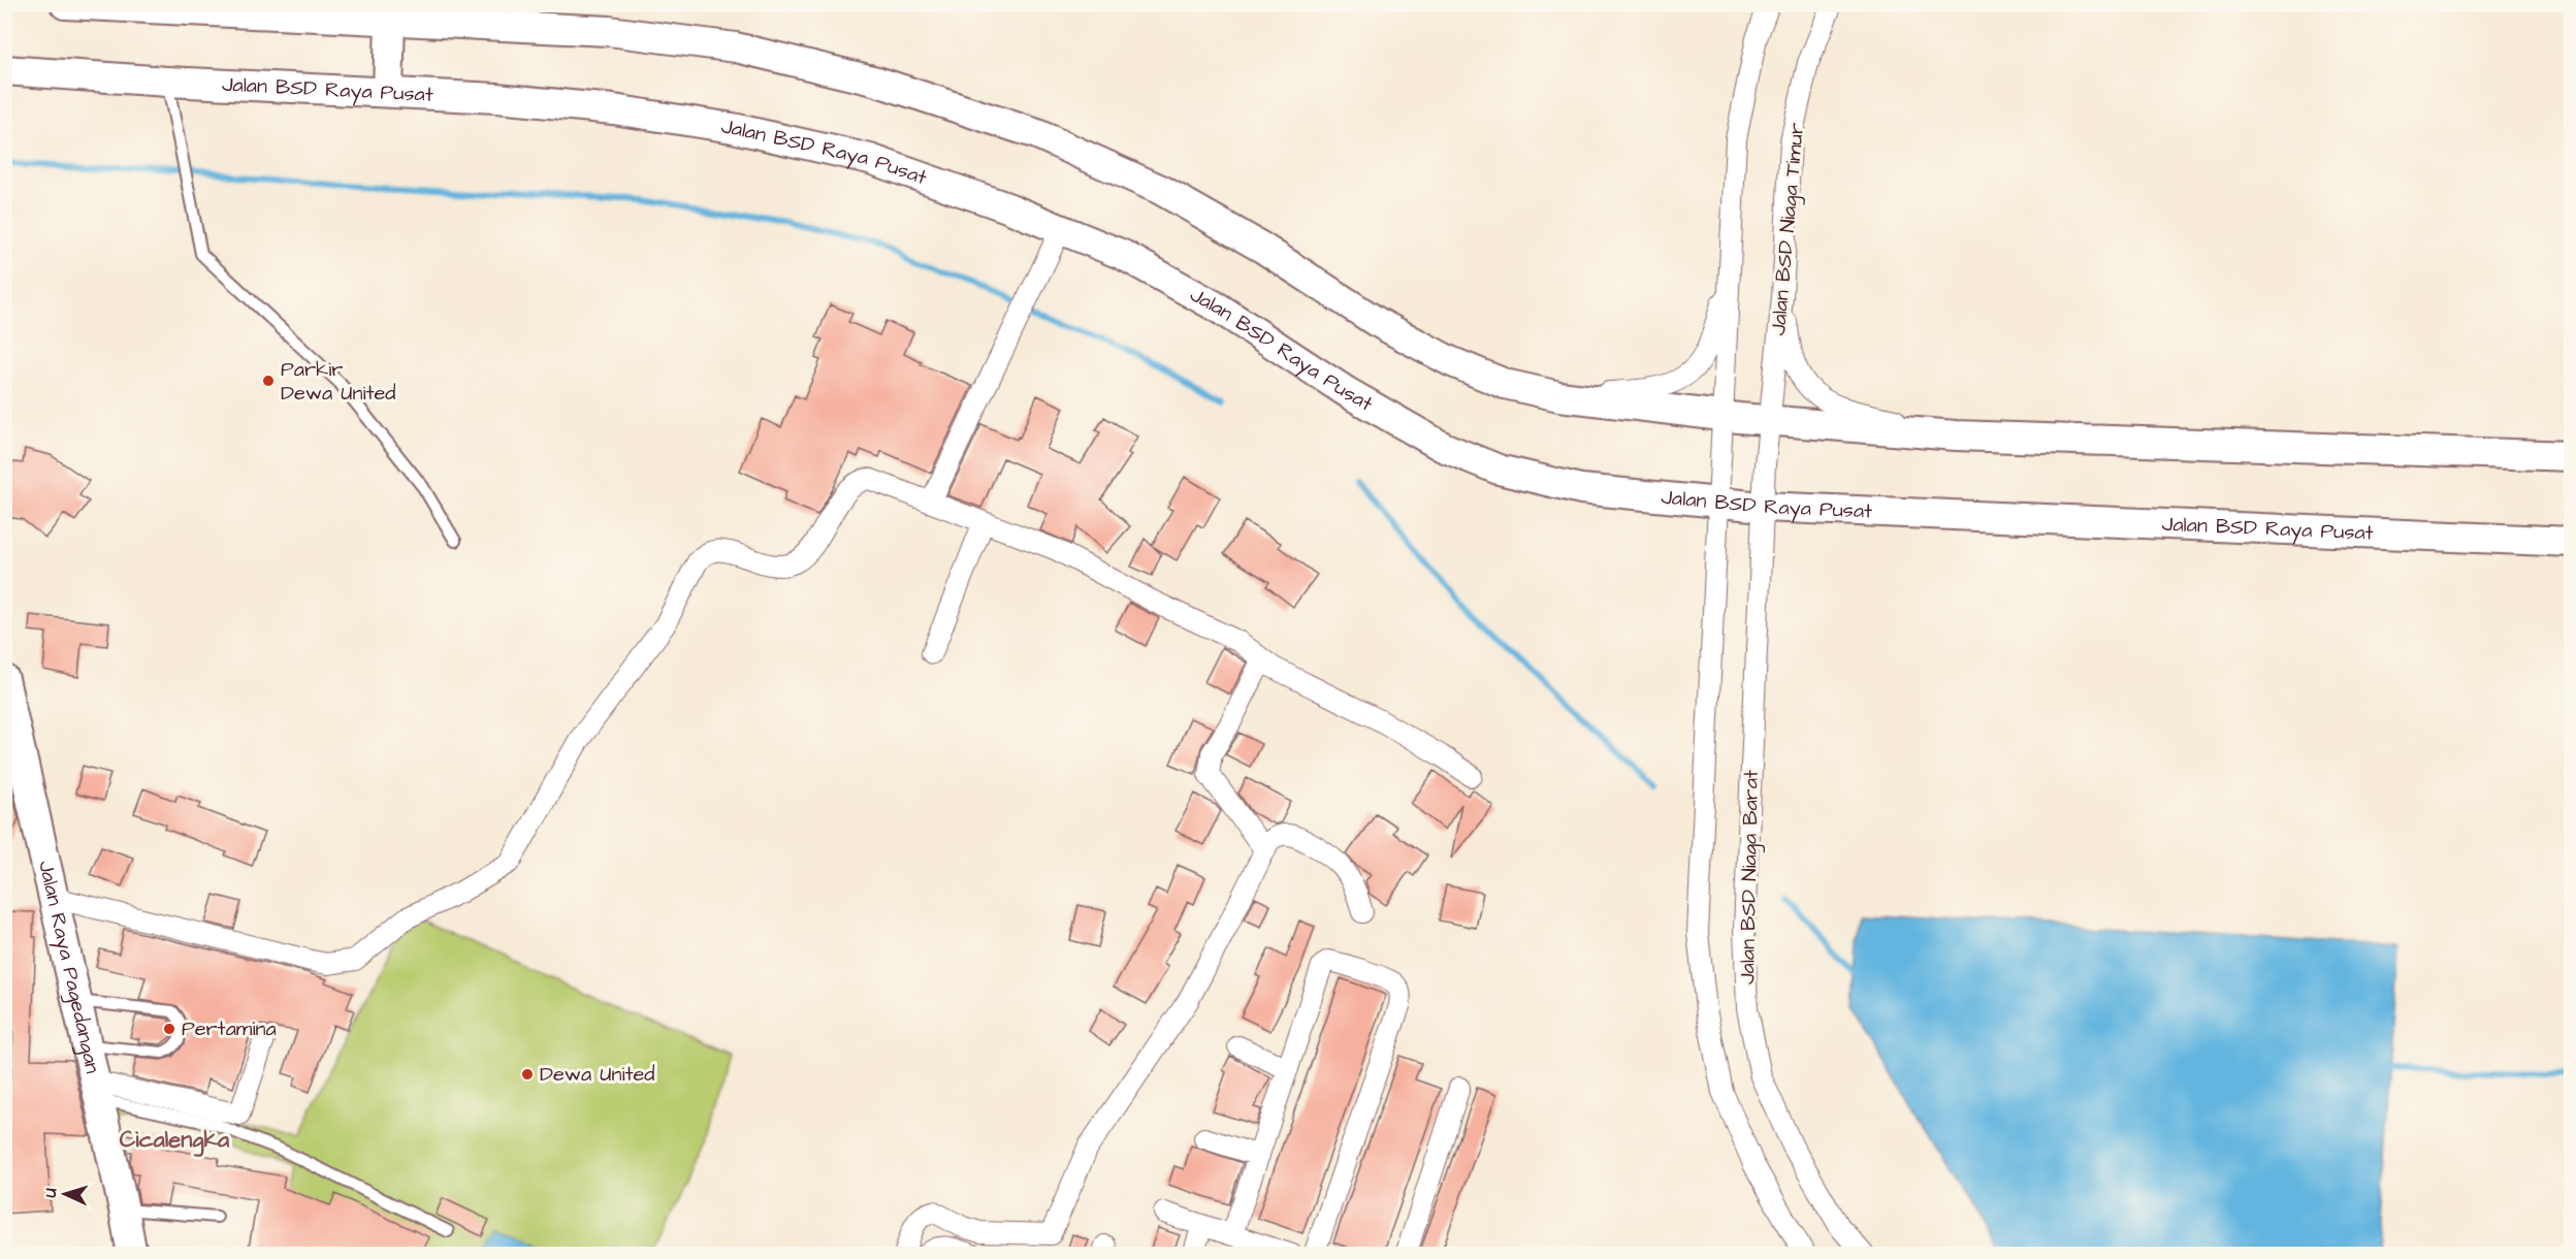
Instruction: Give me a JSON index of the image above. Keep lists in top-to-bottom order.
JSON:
{
  "streets": {
    "main road": ["Jalan BSD Raya Pusat", "Jalan Raya Pagedangan"],
    "street": ["Jalan BSD Niaga Timur", "Jalan BSD Niaga Barat"]
  },
  "crossings": [
    ["Jalan BSD Raya Pusat", "Jalan BSD Niaga Timur"],
    ["Jalan BSD Raya Pusat", "Jalan BSD Niaga Barat"],
    ["Jalan BSD Niaga Timur", "Jalan BSD Niaga Barat"]
  ],
  "districts": ["Cicalengka"],
  "places": ["Parkir Dewa United", "Pertamina", "Dewa United"],
  "north": "left"
}
